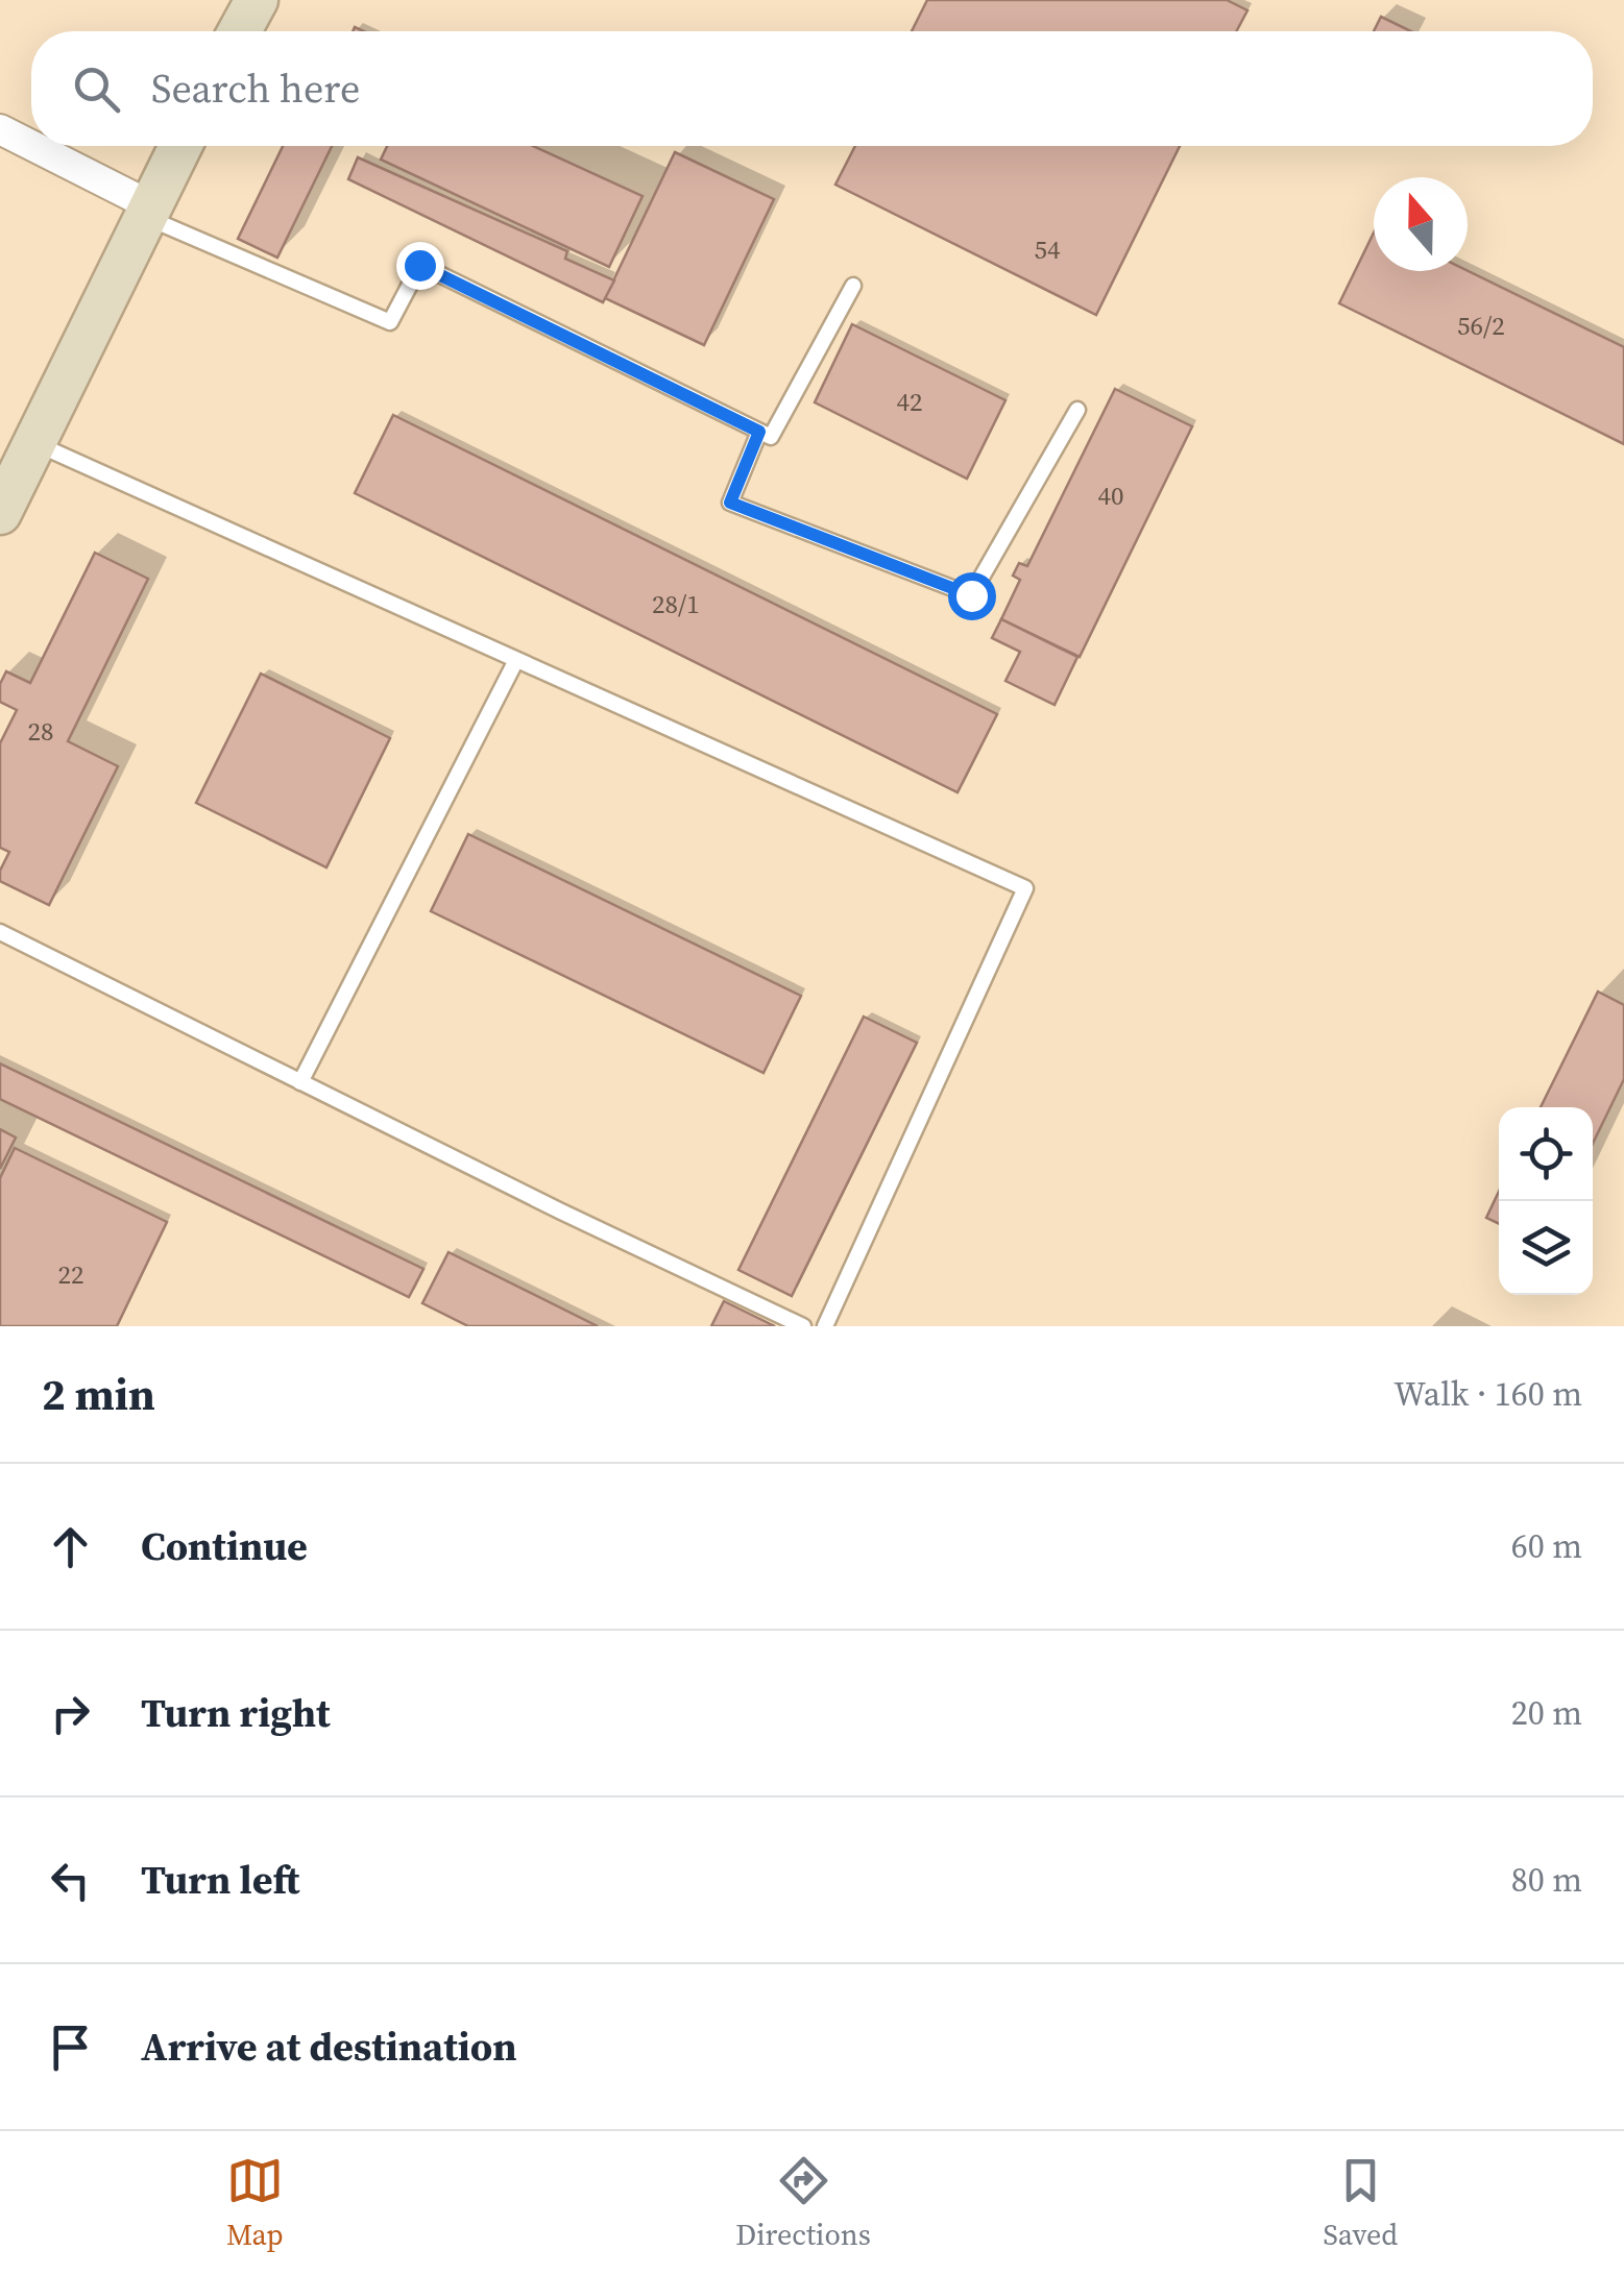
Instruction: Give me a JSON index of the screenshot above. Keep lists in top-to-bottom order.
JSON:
{
  "house_numbers": [
    "54",
    "56/2",
    "42",
    "40",
    "28/1",
    "28",
    "22"
  ],
  "north": "top",
  "page": {
    "search": "Search here",
    "heading": ["2 min", "Walk · 160 m"],
    "list": [
      ["Continue", "60 m"],
      ["Turn right", "20 m"],
      ["Turn left", "80 m"],
      "Arrive at destination"
    ],
    "nav": ["Map", "Directions", "Saved"]
  }
}
